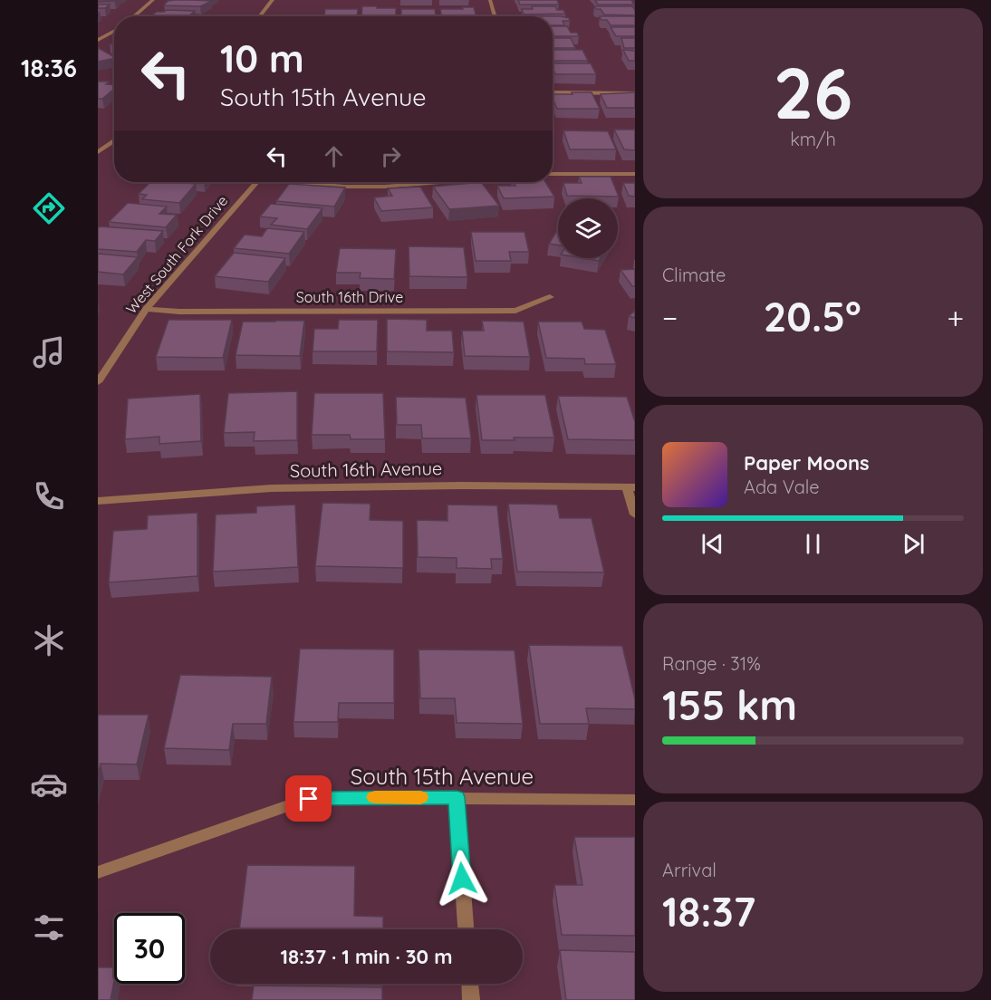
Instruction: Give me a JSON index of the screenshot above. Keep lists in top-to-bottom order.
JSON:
{
  "streets": {
    "street": [
      "West South Fork Drive",
      "South 16th Drive",
      "South 16th Avenue",
      "South 15th Avenue"
    ]
  },
  "crossings": [
    ["West South Fork Drive", "South 16th Drive"]
  ],
  "page": {
    "tabs": "18:36",
    "tile": [
      ["26", "km/h"],
      "Climate",
      ["Range · 31%", "155 km"],
      ["Arrival", "18:37"]
    ],
    "turn": ["10 m", "South 15th Avenue"],
    "heat": ["−", "20.5°", "+"],
    "song": ["Paper Moons", "Ada Vale"],
    "limit": "30",
    "trip": "18:37 · 1 min · 30 m"
  }
}
